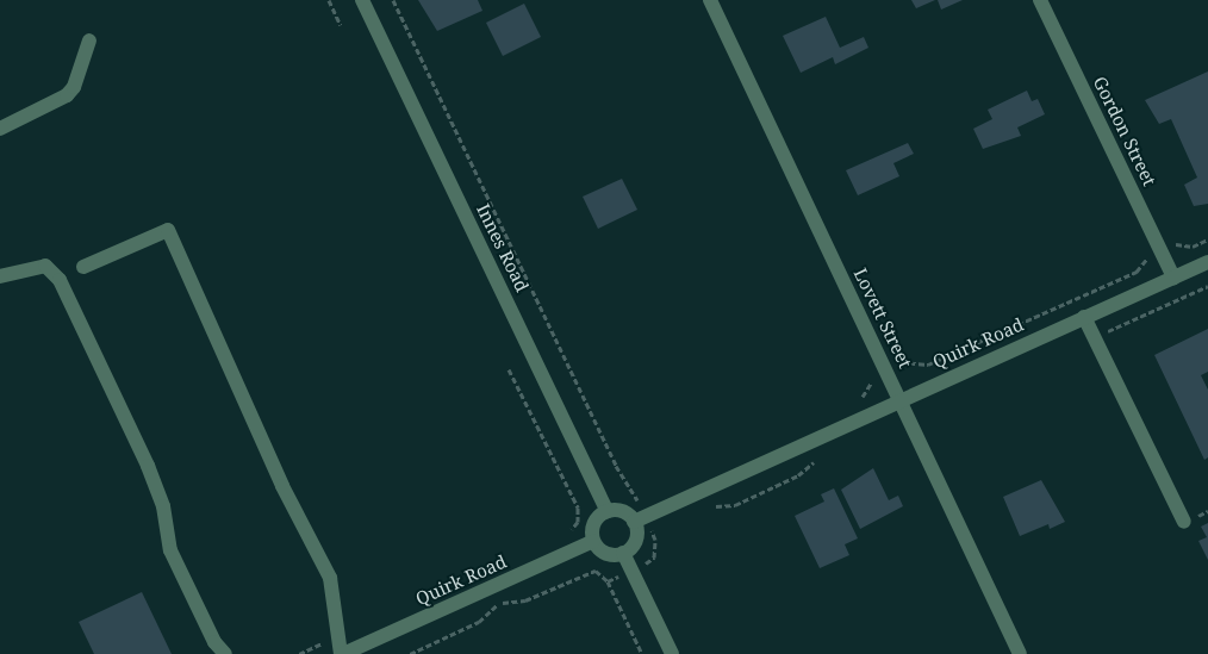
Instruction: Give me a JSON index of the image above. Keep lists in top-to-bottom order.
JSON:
{
  "streets": {
    "street": [
      "Gordon Street",
      "Innes Road",
      "Lovett Street",
      "Quirk Road"
    ]
  },
  "crossings": [
    ["Gordon Street", "Quirk Road"],
    ["Innes Road", "Quirk Road"],
    ["Lovett Street", "Quirk Road"]
  ]
}
